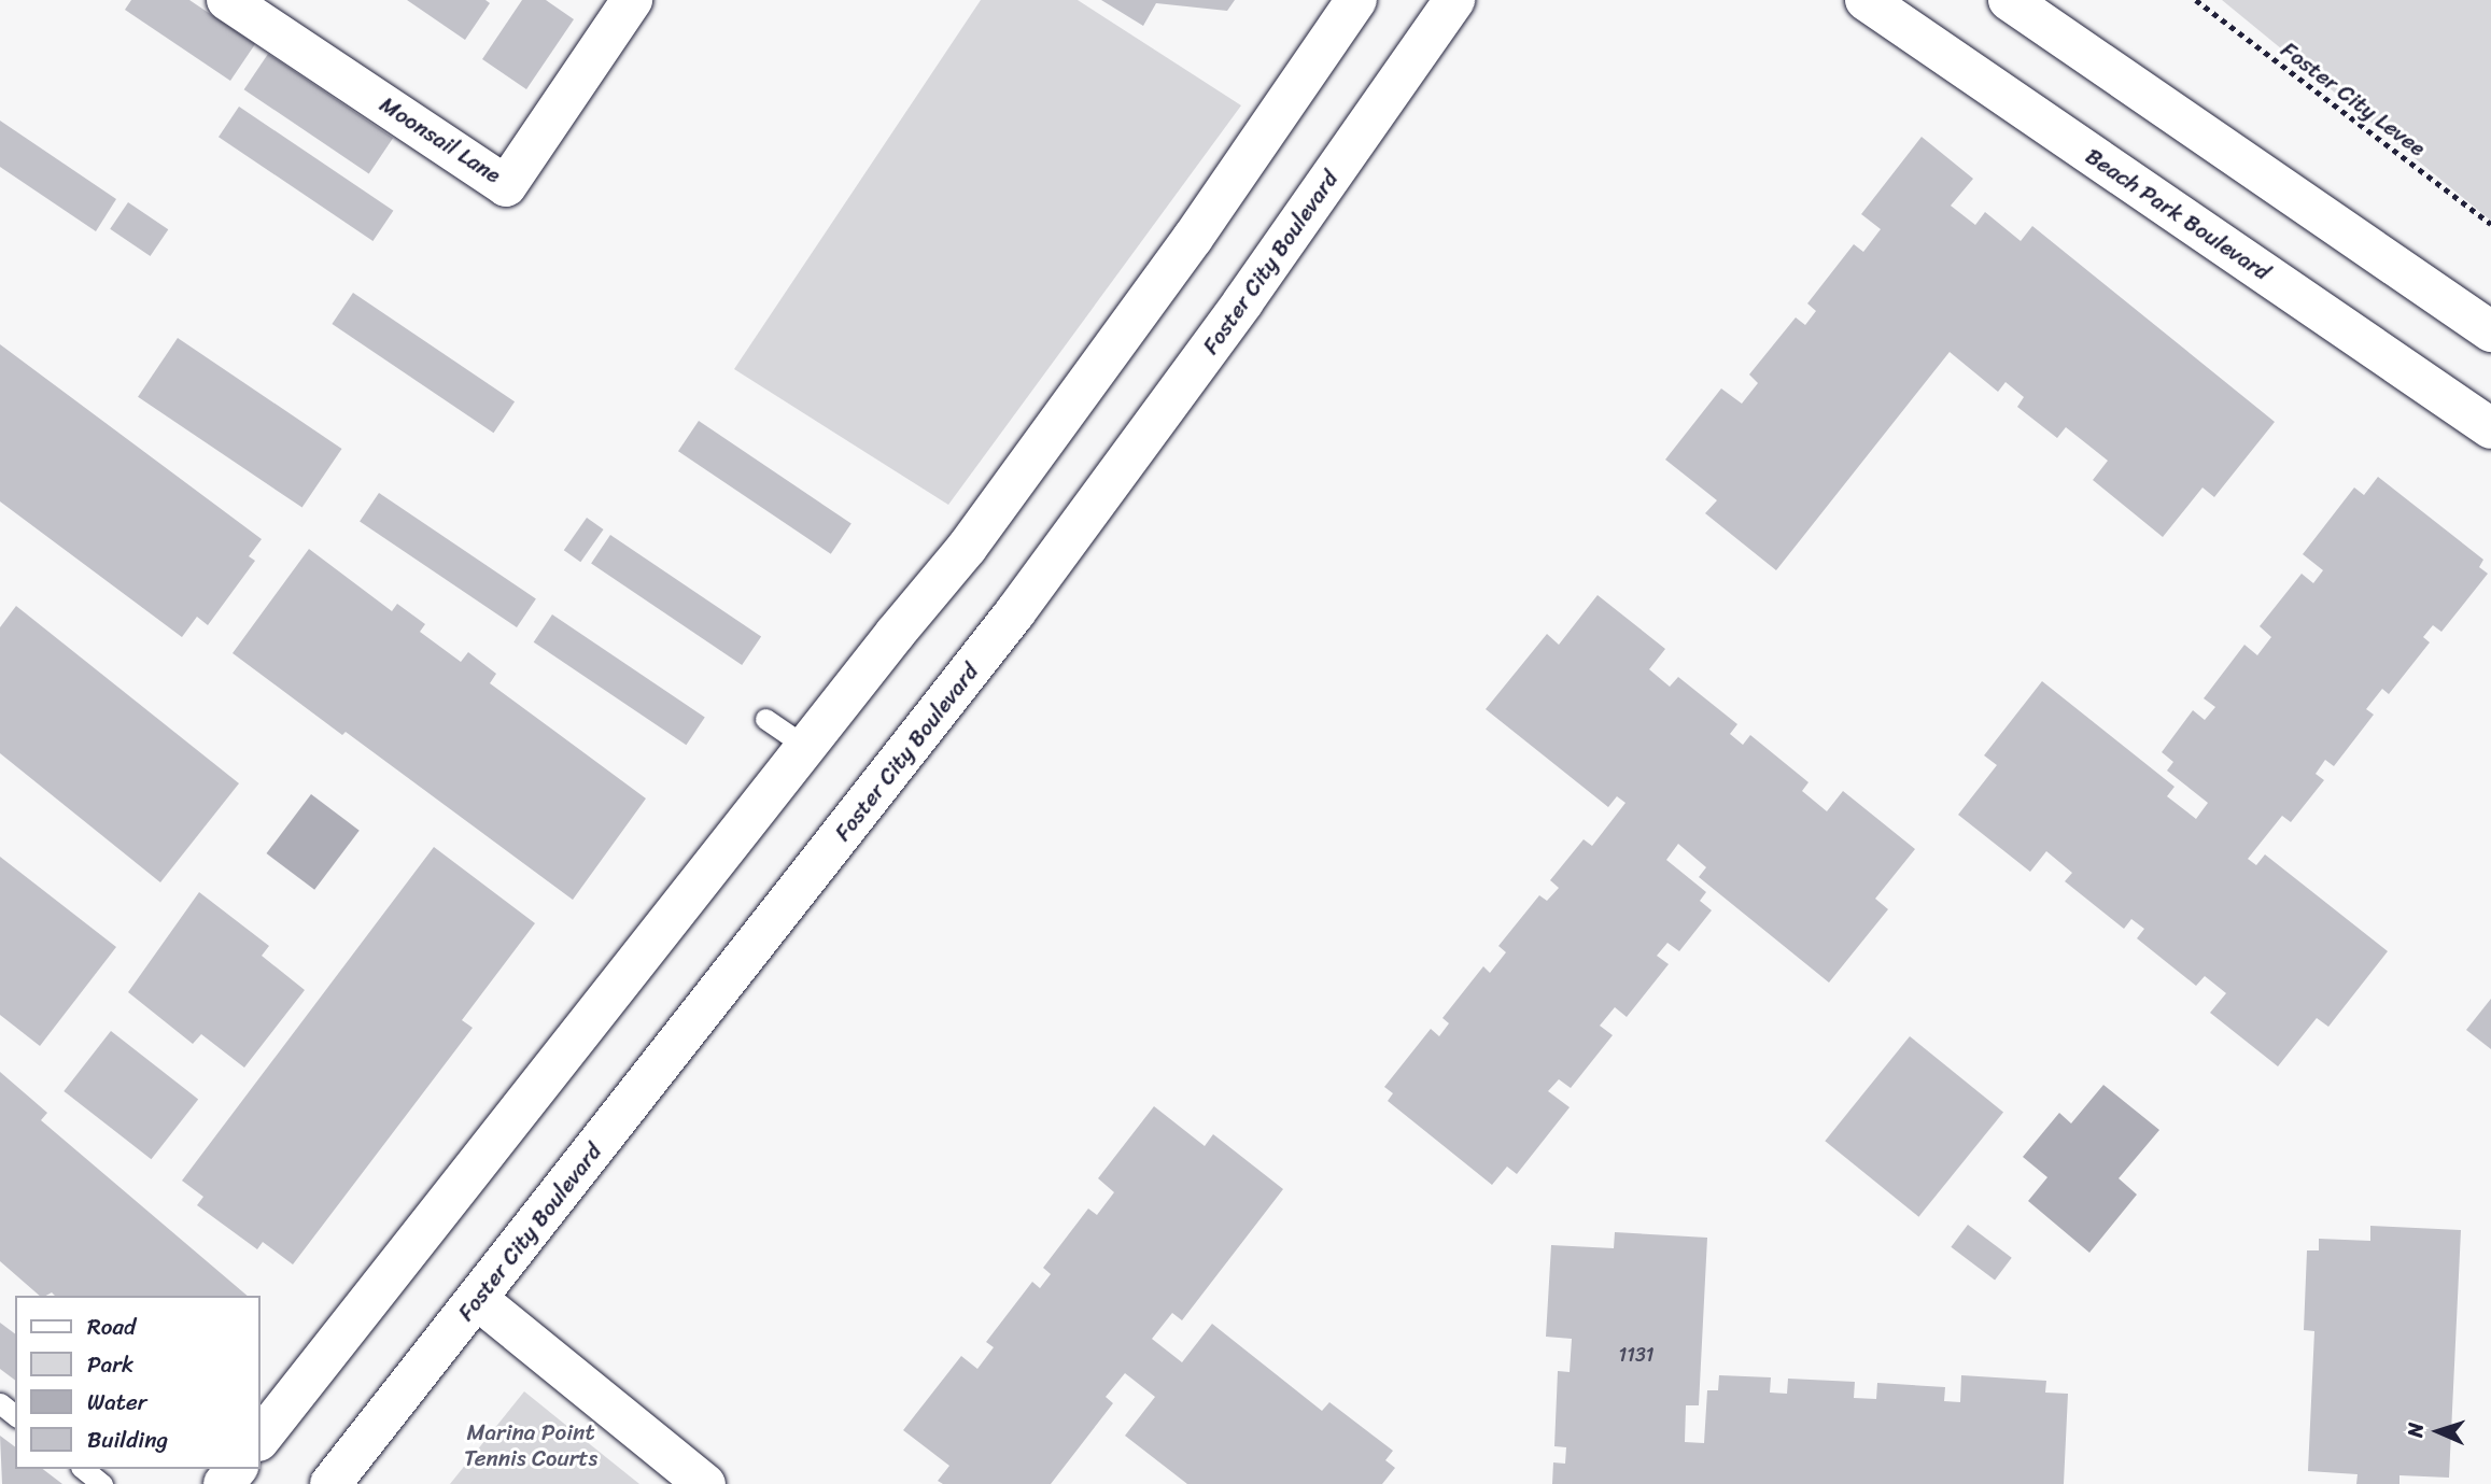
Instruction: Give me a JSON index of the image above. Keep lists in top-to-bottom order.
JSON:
{
  "streets": {
    "main road": ["Moonsail Lane", "Beach Park Boulevard", "Foster City Boulevard"],
    "path": ["Foster City Levee"]
  },
  "parks": ["Marina Point Tennis Courts"],
  "house_numbers": ["1131"],
  "legend": [
    "Road",
    "Park",
    "Water",
    "Building"
  ],
  "north": "left"
}
